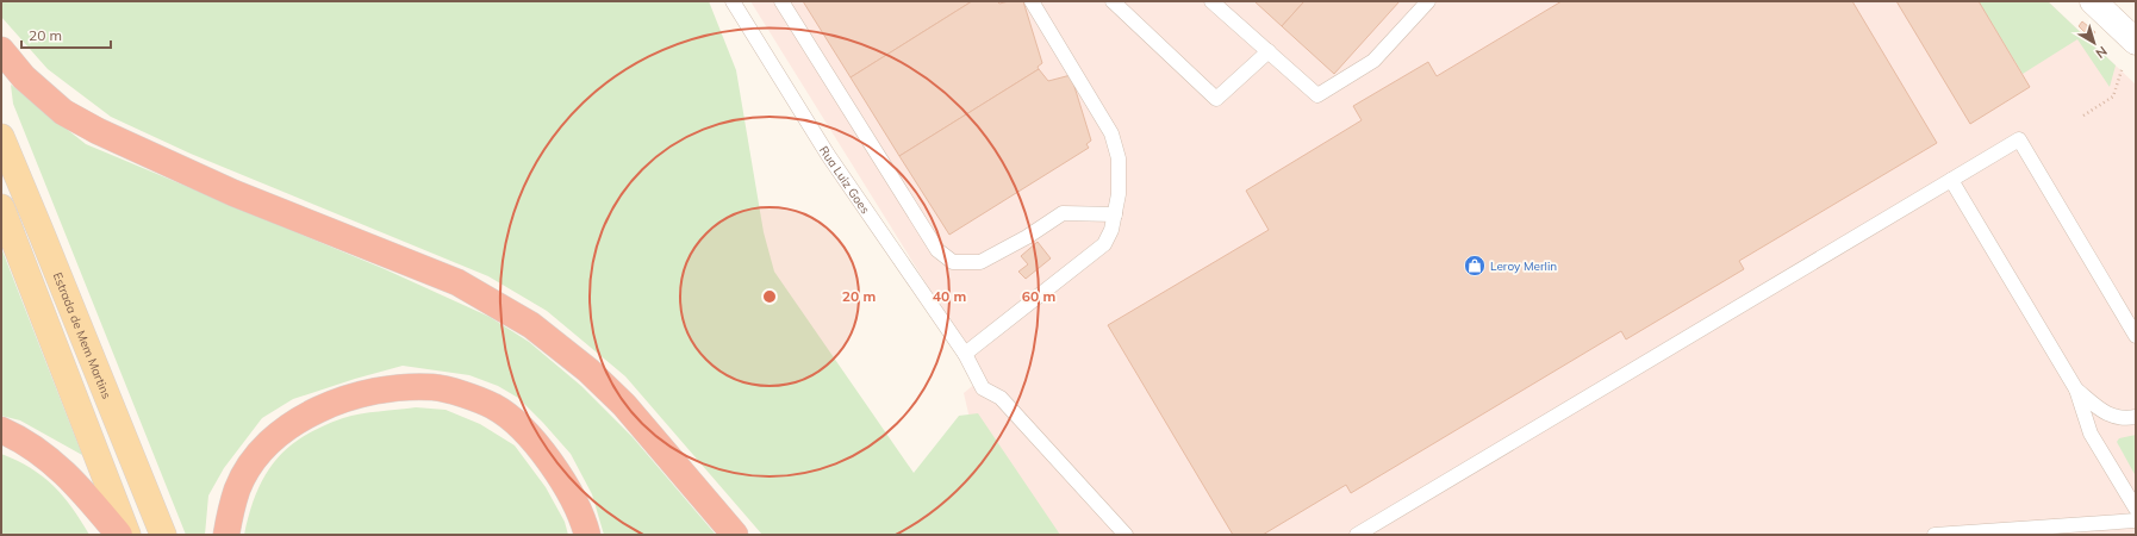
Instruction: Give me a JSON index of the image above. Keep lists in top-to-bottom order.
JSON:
{
  "streets": {
    "main road": ["Estrada de Mem Martins"],
    "lane": ["Rua Luiz Goes"]
  },
  "places": {
    "shop": ["Leroy Merlin"]
  },
  "scale_bar": "20 m",
  "north": "bottom right",
  "rings": ["20 m", "40 m", "60 m"]
}
